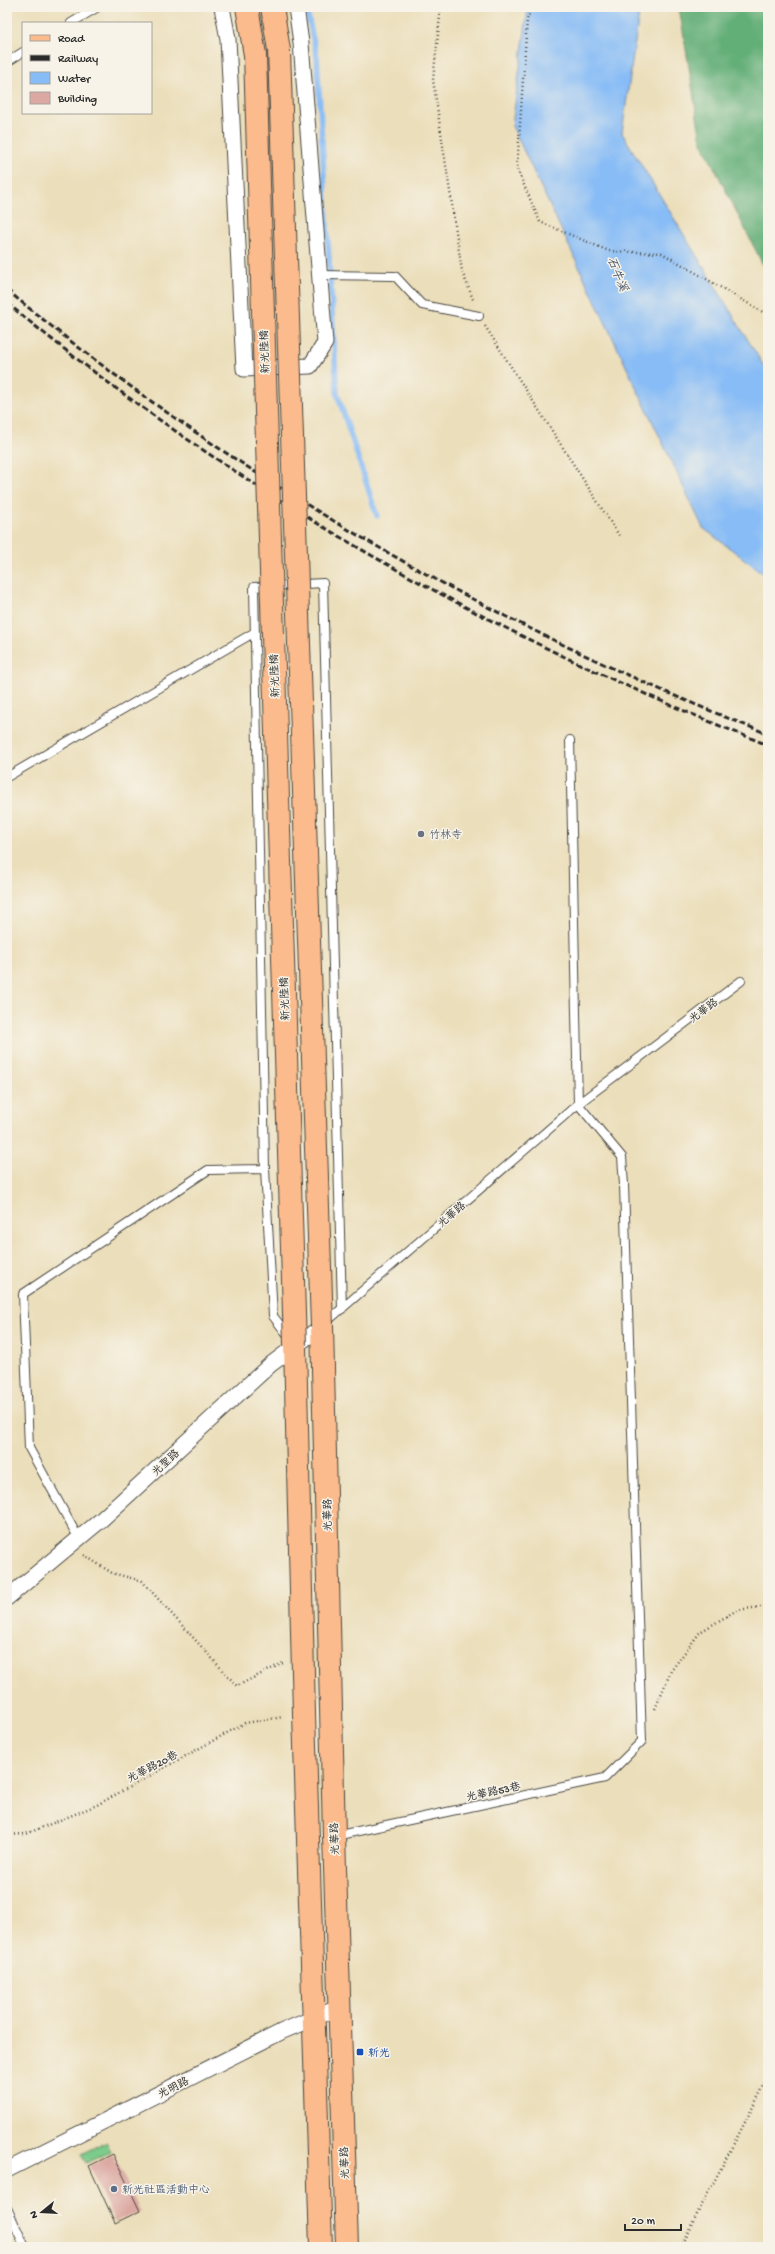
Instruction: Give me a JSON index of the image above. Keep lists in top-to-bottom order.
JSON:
{
  "streets": {
    "main road": ["新光陸橋", "光華路"],
    "street": ["光聖路", "光明路"],
    "lane": ["光華路53巷"],
    "path": ["光華路20巷"]
  },
  "crossings": [
    ["新光陸橋", "光聖路"],
    ["光華路", "光聖路"],
    ["光華路", "光華路53巷"],
    ["光華路", "光明路"]
  ],
  "water": ["石牛溪"],
  "places": {
    "other": ["竹林寺", "新光社區活動中心"],
    "transit": ["新光"]
  },
  "legend": [
    "Road",
    "Railway",
    "Water",
    "Building"
  ],
  "scale_bar": "20 m",
  "north": "left"
}
